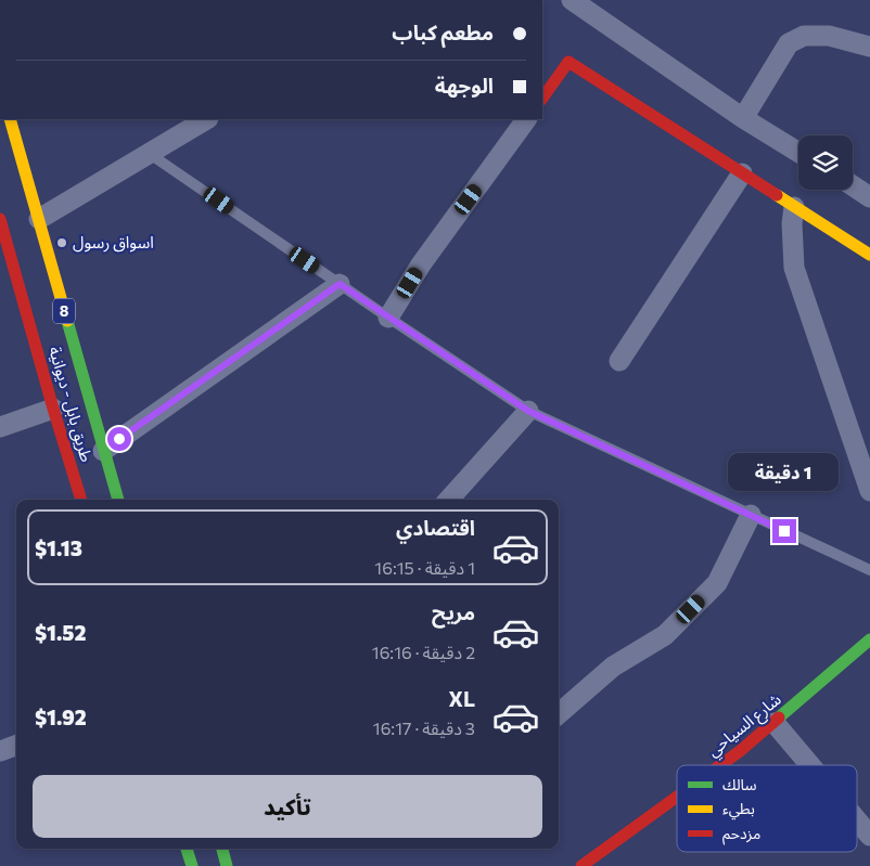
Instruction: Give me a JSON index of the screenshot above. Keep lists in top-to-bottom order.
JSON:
{
  "streets": {
    "main road": ["8", "طريق بابل - ديوانية", "شارع السياحي"]
  },
  "places": ["اسواق رسول"],
  "legend": ["سالك", "بطيء", "مزدحم"],
  "page": {
    "banner": ["مطعم كباب", "الوجهة"],
    "bubble": "1 دقيقة",
    "list": [
      {
        "name": "اقتصادي",
        "note": "1 دقيقة · 16:15",
        "value": "$1.13"
      },
      {
        "name": "مريح",
        "note": "2 دقيقة · 16:16",
        "value": "$1.52"
      },
      {
        "name": "XL",
        "note": "3 دقيقة · 16:17",
        "value": "$1.92"
      }
    ],
    "buttons": "تأكيد"
  }
}
